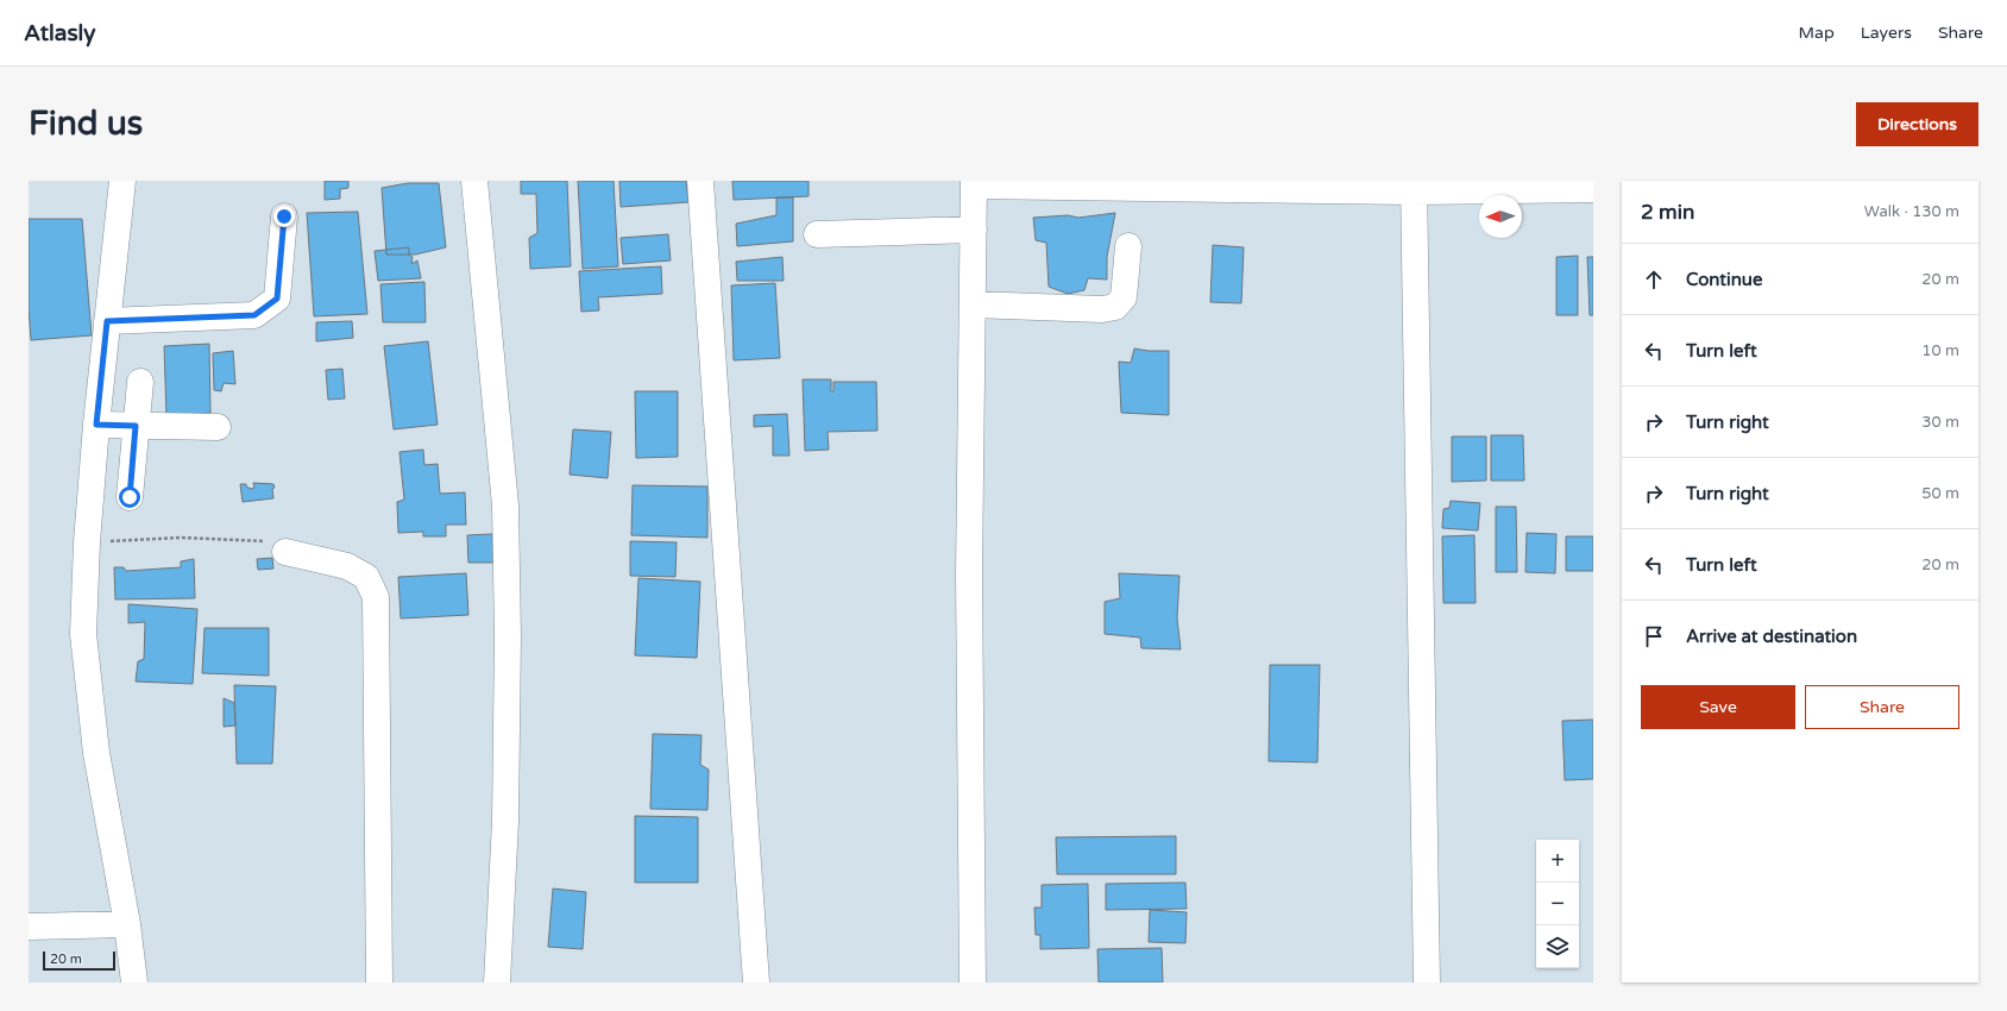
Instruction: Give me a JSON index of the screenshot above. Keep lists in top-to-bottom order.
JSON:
{
  "scale_bar": "20 m",
  "north": "left",
  "page": {
    "header": "Atlasly",
    "nav": ["Map", "Layers", "Share"],
    "buttons": [
      "Directions",
      ["Save", "Share"]
    ],
    "title": "Find us",
    "heading": ["2 min", "Walk · 130 m"],
    "list": [
      ["Continue", "20 m"],
      ["Turn left", "10 m"],
      ["Turn right", "30 m"],
      ["Turn right", "50 m"],
      ["Turn left", "20 m"],
      "Arrive at destination"
    ],
    "map_buttons": ["+", "−"],
    "scale": "20 m"
  }
}
